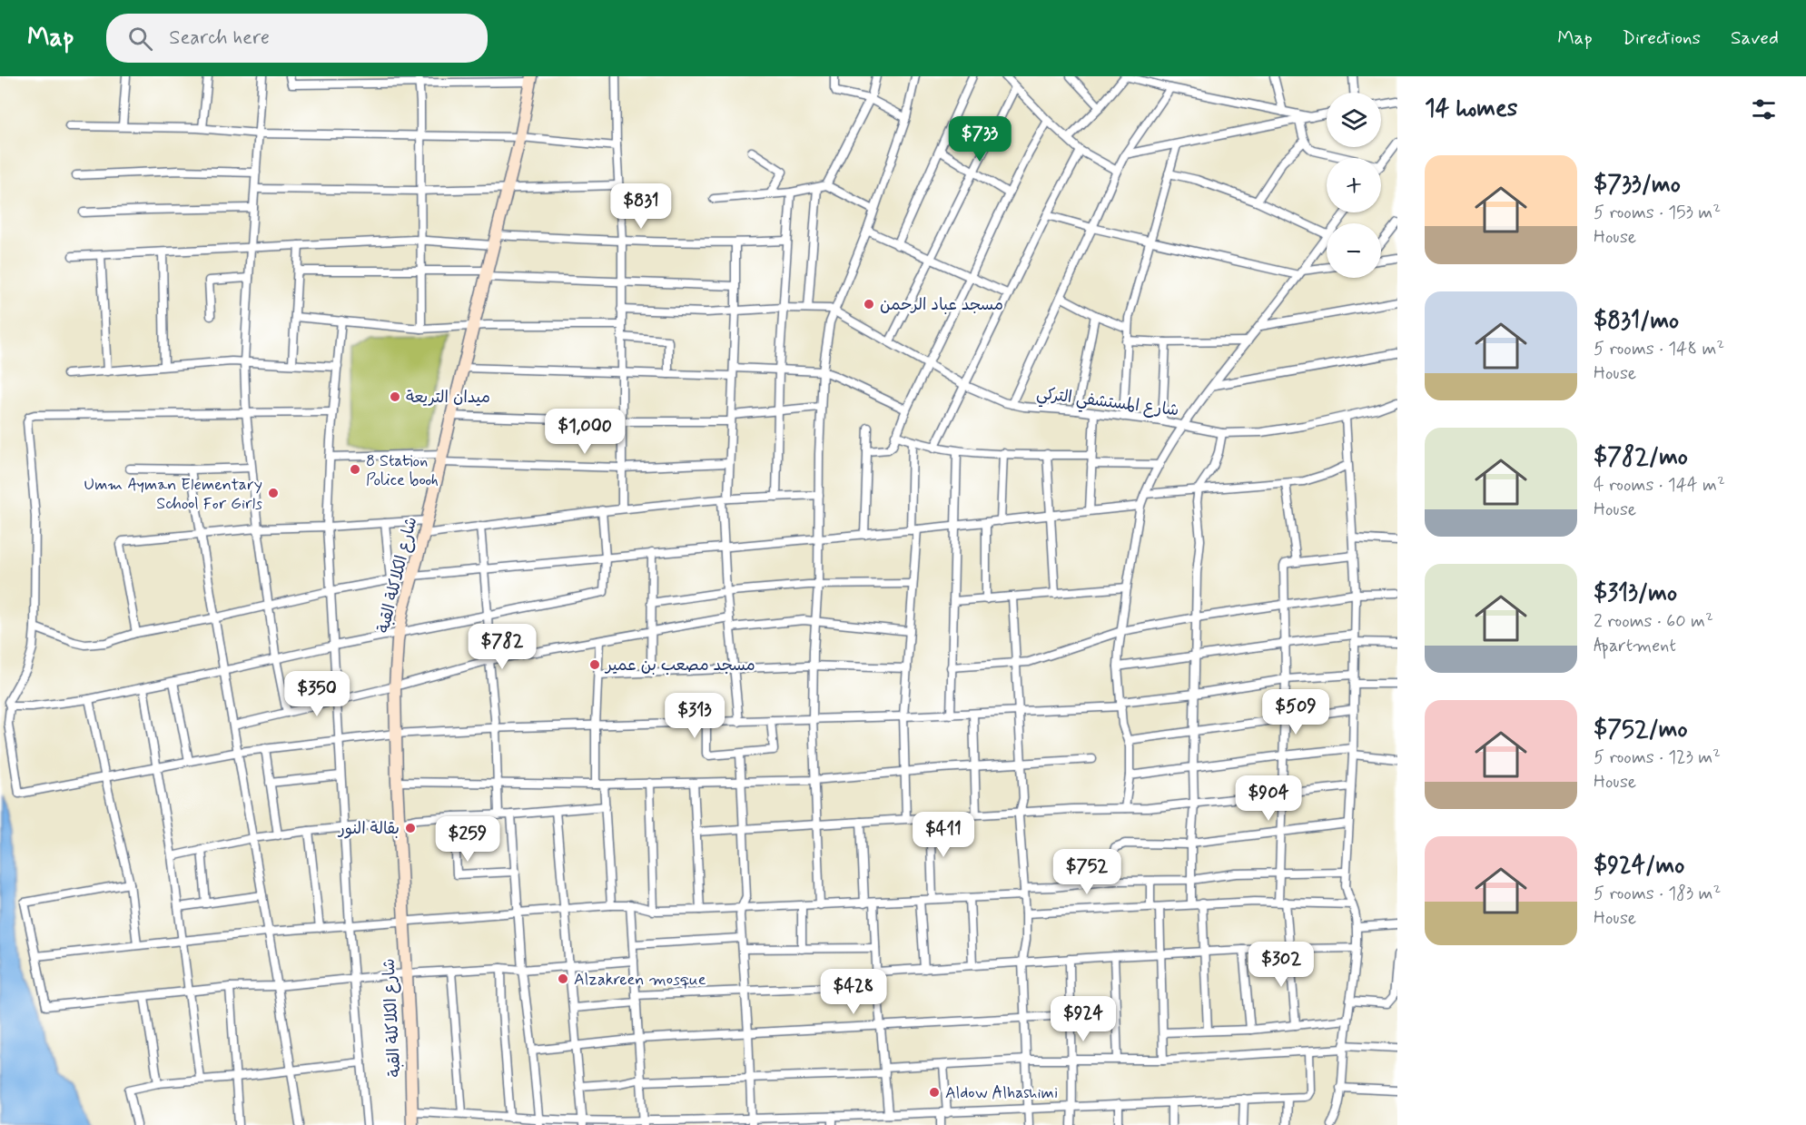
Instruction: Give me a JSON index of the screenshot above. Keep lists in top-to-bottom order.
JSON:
{
  "streets": {
    "street": ["شارع المستشفي التركي", "شارع الكلاكلة القبة"]
  },
  "places": [
    "مسجد عباد الرحمن",
    "ميدان التريعة",
    "8 Station Police booh",
    "Umm Ayman Elementary School For Girls",
    "مسجد مصعب بن عمير",
    "بقالة النور",
    "Alzakreen mosque",
    "Aldow Alhashimi"
  ],
  "page": {
    "header": "Map",
    "search": "Search here",
    "nav": ["Map", "Directions", "Saved"],
    "heading": "14 homes",
    "map_buttons": ["+", "−"],
    "price": [
      "$733",
      "$831",
      "$1,000",
      "$782",
      "$350",
      "$509",
      "$313",
      "$904",
      "$411",
      "$259",
      "$752",
      "$302",
      "$428",
      "$924"
    ],
    "list": [
      {
        "name": "$733/mo",
        "note": "5 rooms · 153 m² · House"
      },
      {
        "name": "$831/mo",
        "note": "5 rooms · 148 m² · House"
      },
      {
        "name": "$782/mo",
        "note": "4 rooms · 144 m² · House"
      },
      {
        "name": "$313/mo",
        "note": "2 rooms · 60 m² · Apartment"
      },
      {
        "name": "$752/mo",
        "note": "5 rooms · 123 m² · House"
      },
      {
        "name": "$924/mo",
        "note": "5 rooms · 183 m² · House"
      }
    ]
  }
}
